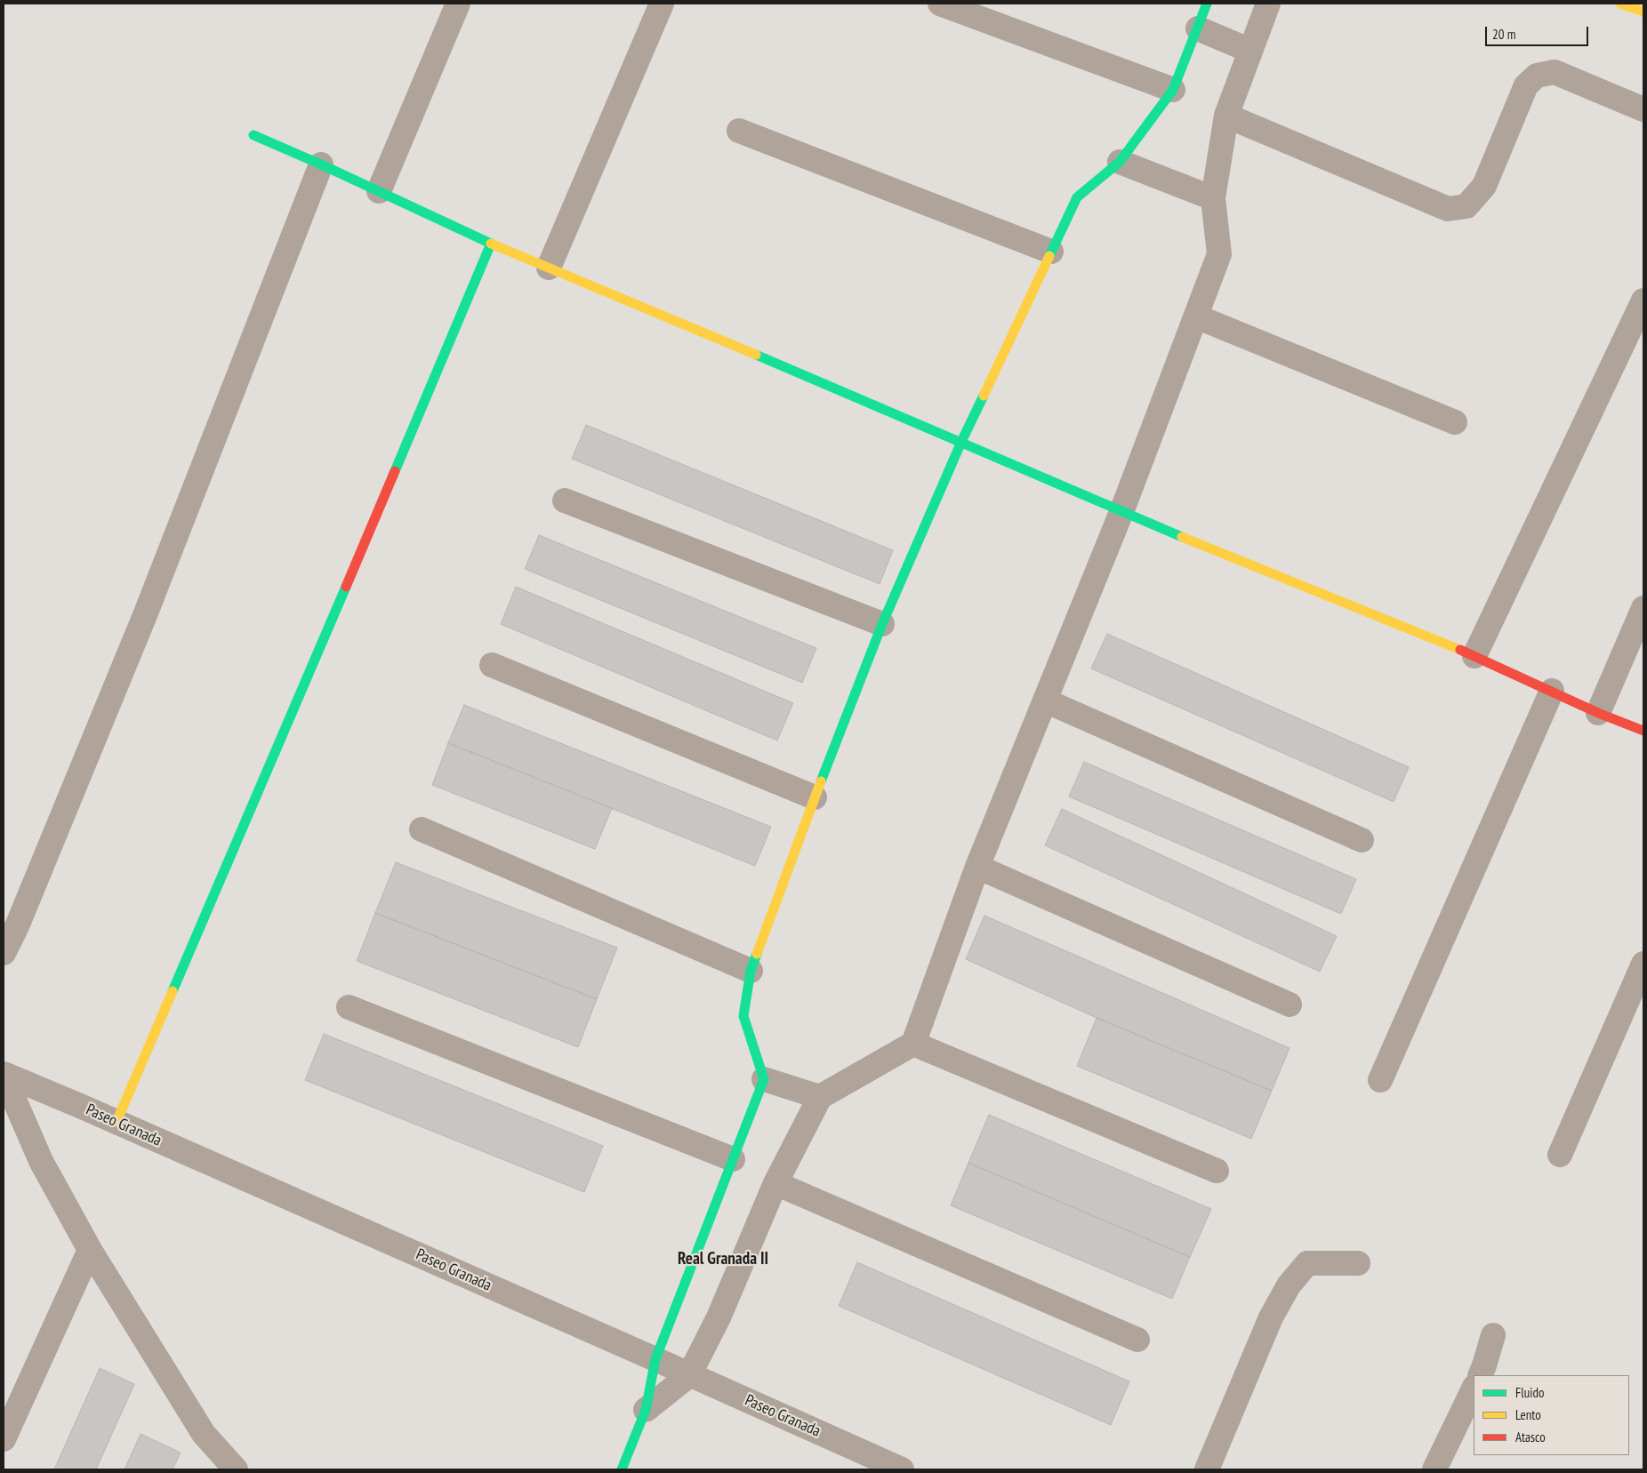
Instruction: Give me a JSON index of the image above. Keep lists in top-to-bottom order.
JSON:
{
  "streets": {
    "street": ["Paseo Granada"]
  },
  "districts": ["Real Granada II"],
  "legend": ["Fluido", "Lento", "Atasco"],
  "scale_bar": "20 m"
}
